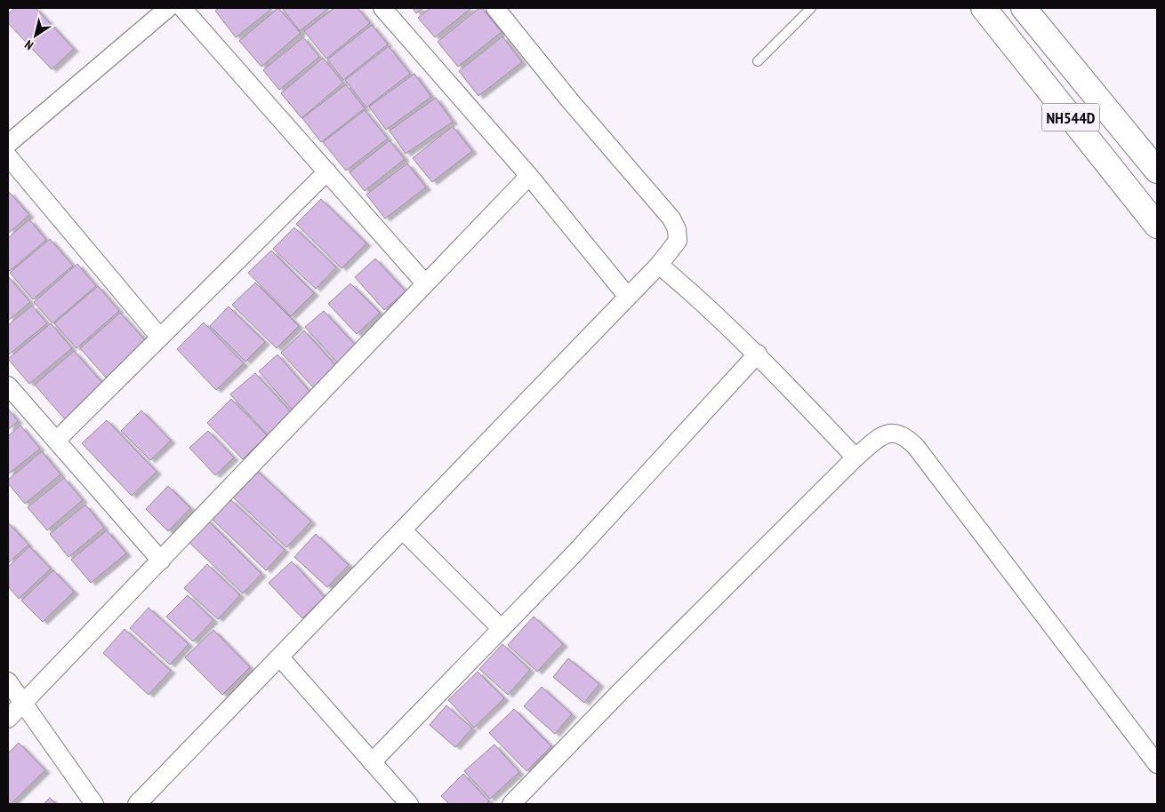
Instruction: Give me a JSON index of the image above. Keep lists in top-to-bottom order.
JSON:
{
  "streets": {
    "highway": ["NH544D"]
  },
  "north": "bottom left"
}
